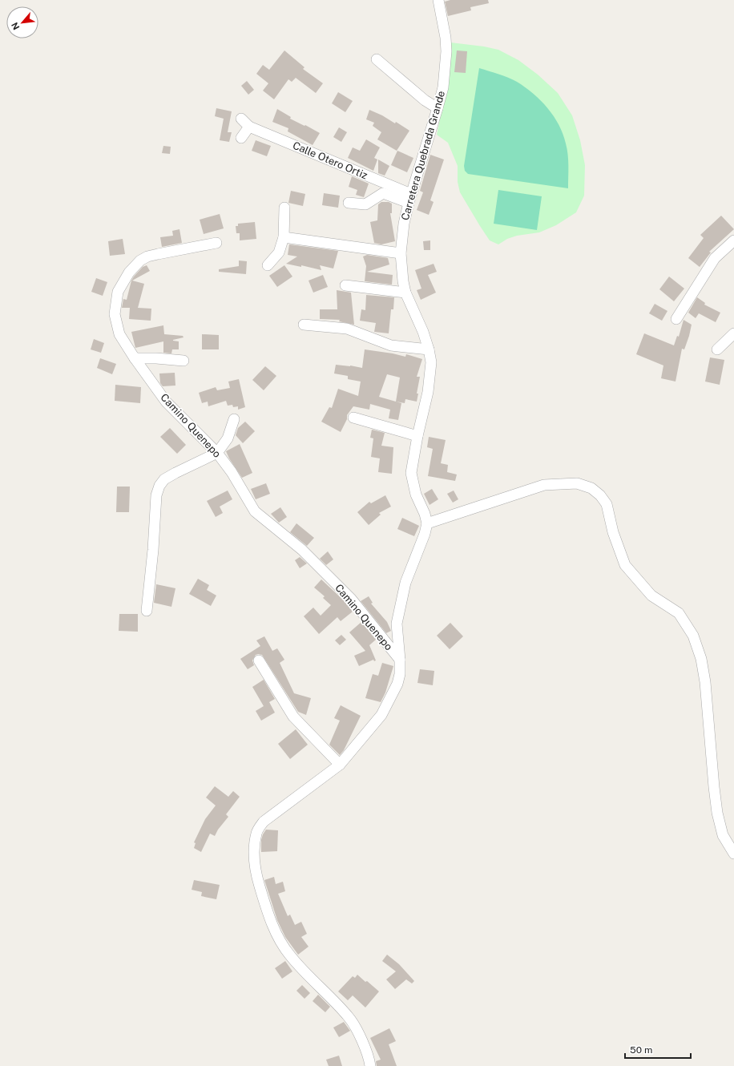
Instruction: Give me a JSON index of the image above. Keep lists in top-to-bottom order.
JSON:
{
  "streets": {
    "street": ["Carretera Quebrada Grande", "Calle Otero Ortiz", "Camino Quenepo"]
  },
  "crossings": [
    ["Carretera Quebrada Grande", "Calle Otero Ortiz"]
  ],
  "scale_bar": "50 m",
  "north": "bottom left"
}
